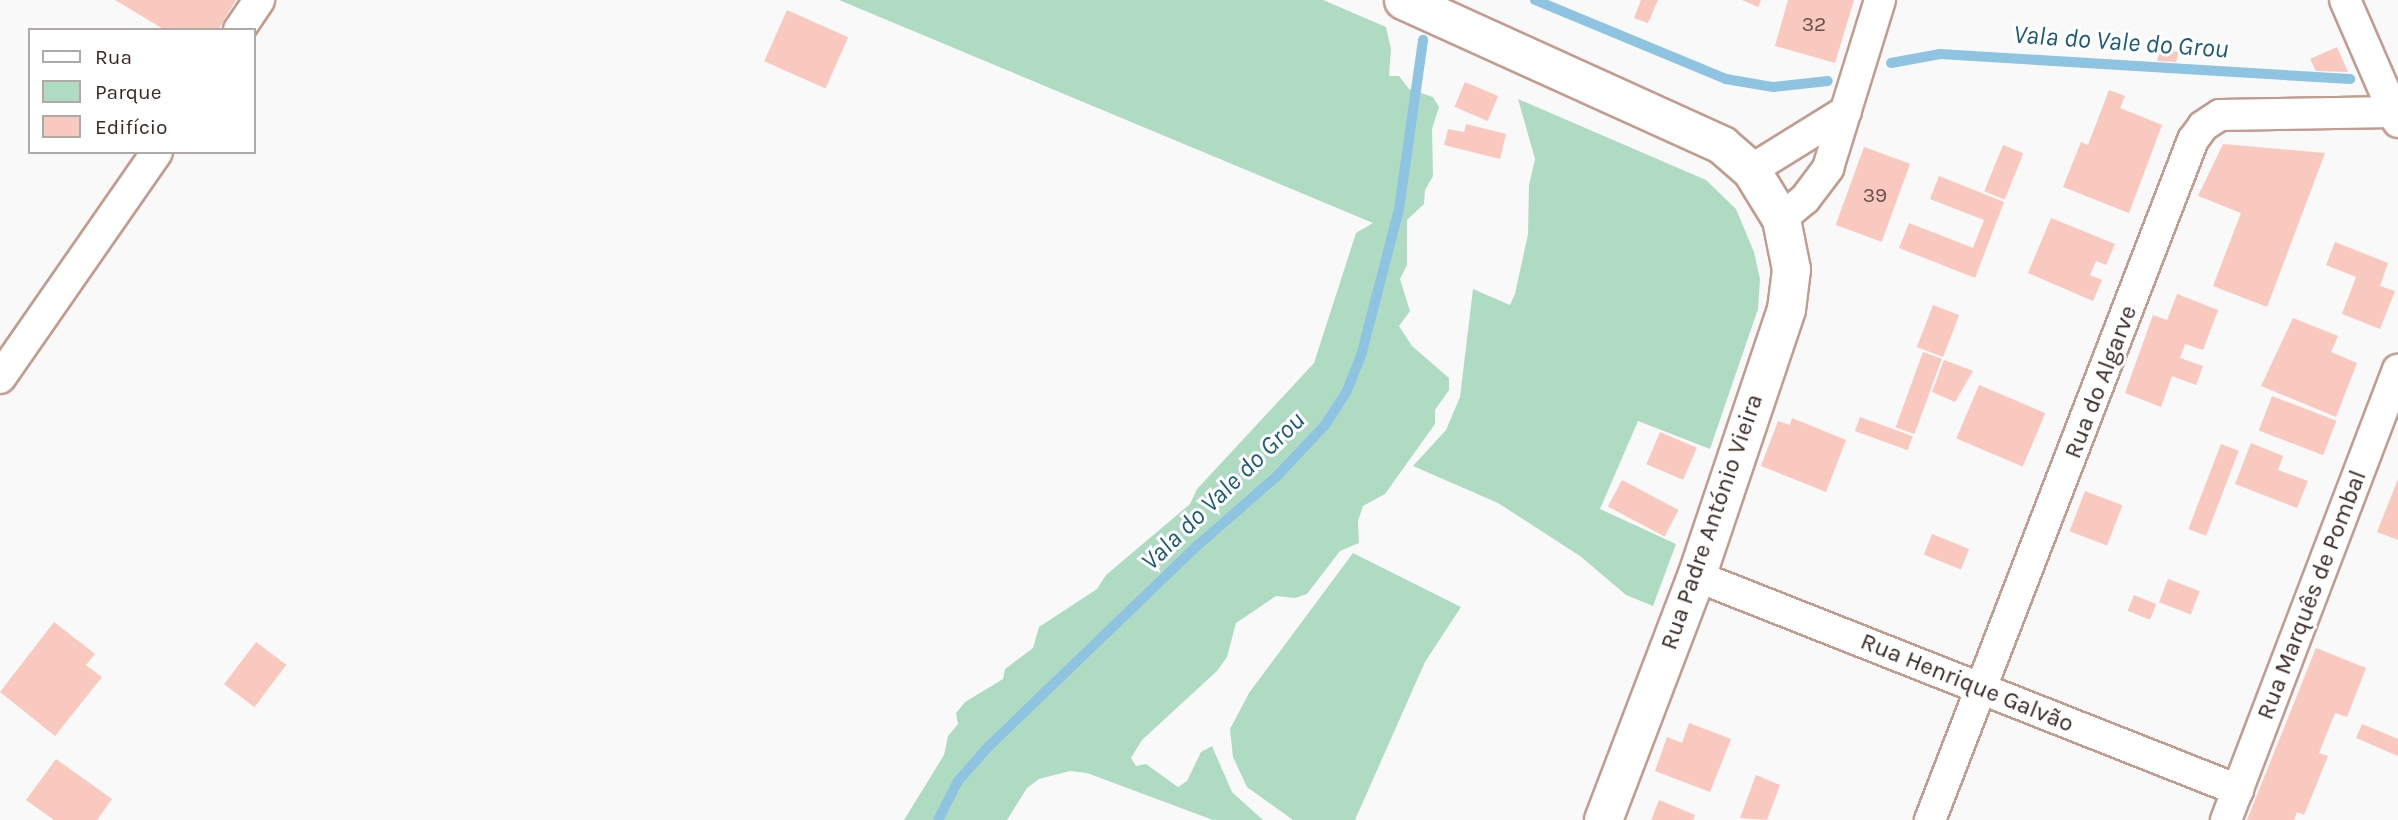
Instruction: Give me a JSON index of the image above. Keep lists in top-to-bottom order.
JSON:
{
  "streets": {
    "street": [
      "Rua do Algarve",
      "Rua Padre António Vieira",
      "Rua Marquês de Pombal",
      "Rua Henrique Galvão"
    ]
  },
  "crossings": [
    ["Rua do Algarve", "Rua Henrique Galvão"],
    ["Rua Padre António Vieira", "Rua Henrique Galvão"],
    ["Rua Marquês de Pombal", "Rua Henrique Galvão"]
  ],
  "water": ["Vala do Vale do Grou"],
  "house_numbers": ["32", "39"],
  "legend": ["Rua", "Parque", "Edifício"]
}
